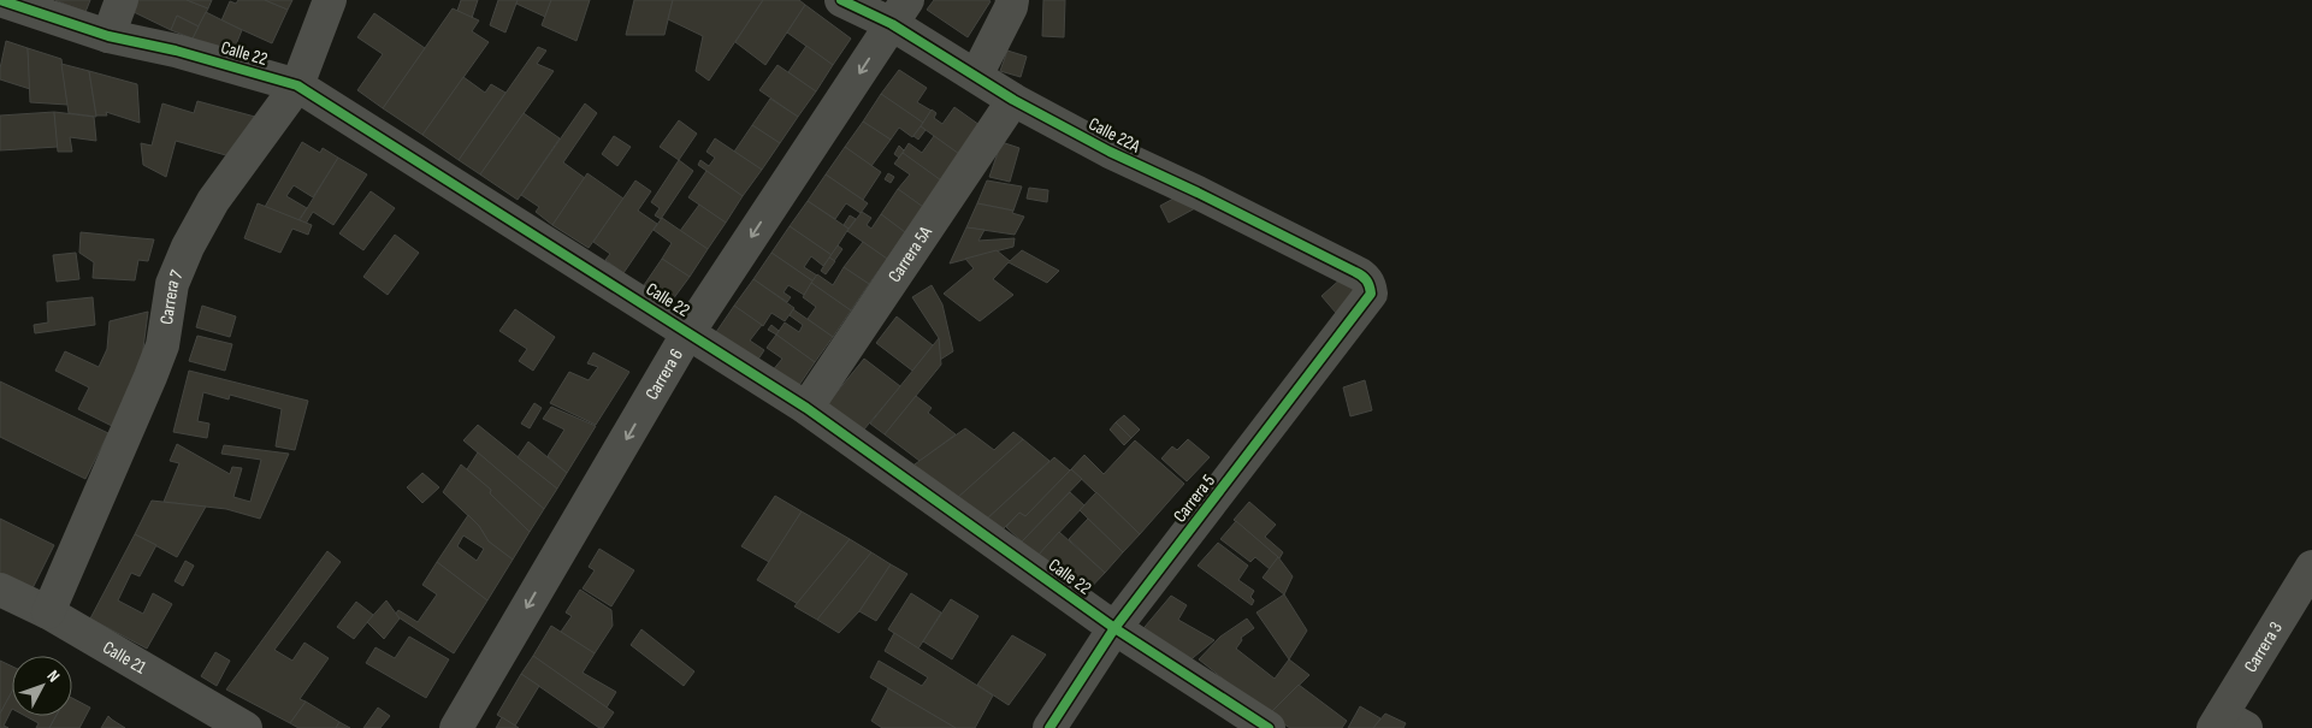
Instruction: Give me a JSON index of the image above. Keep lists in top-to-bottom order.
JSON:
{
  "streets": {
    "street": [
      "Calle 22",
      "Calle 22A",
      "Carrera 5A",
      "Carrera 7",
      "Carrera 6",
      "Carrera 5",
      "Carrera 3",
      "Calle 21"
    ]
  },
  "crossings": [
    ["Calle 22", "Carrera 5A"],
    ["Calle 22", "Carrera 7"],
    ["Calle 22", "Carrera 6"],
    ["Calle 22", "Carrera 5"],
    ["Calle 22A", "Carrera 5A"],
    ["Calle 22A", "Carrera 6"],
    ["Calle 22A", "Carrera 5"],
    ["Carrera 7", "Calle 21"]
  ],
  "one_way": ["Carrera 6"],
  "north": "top right"
}
